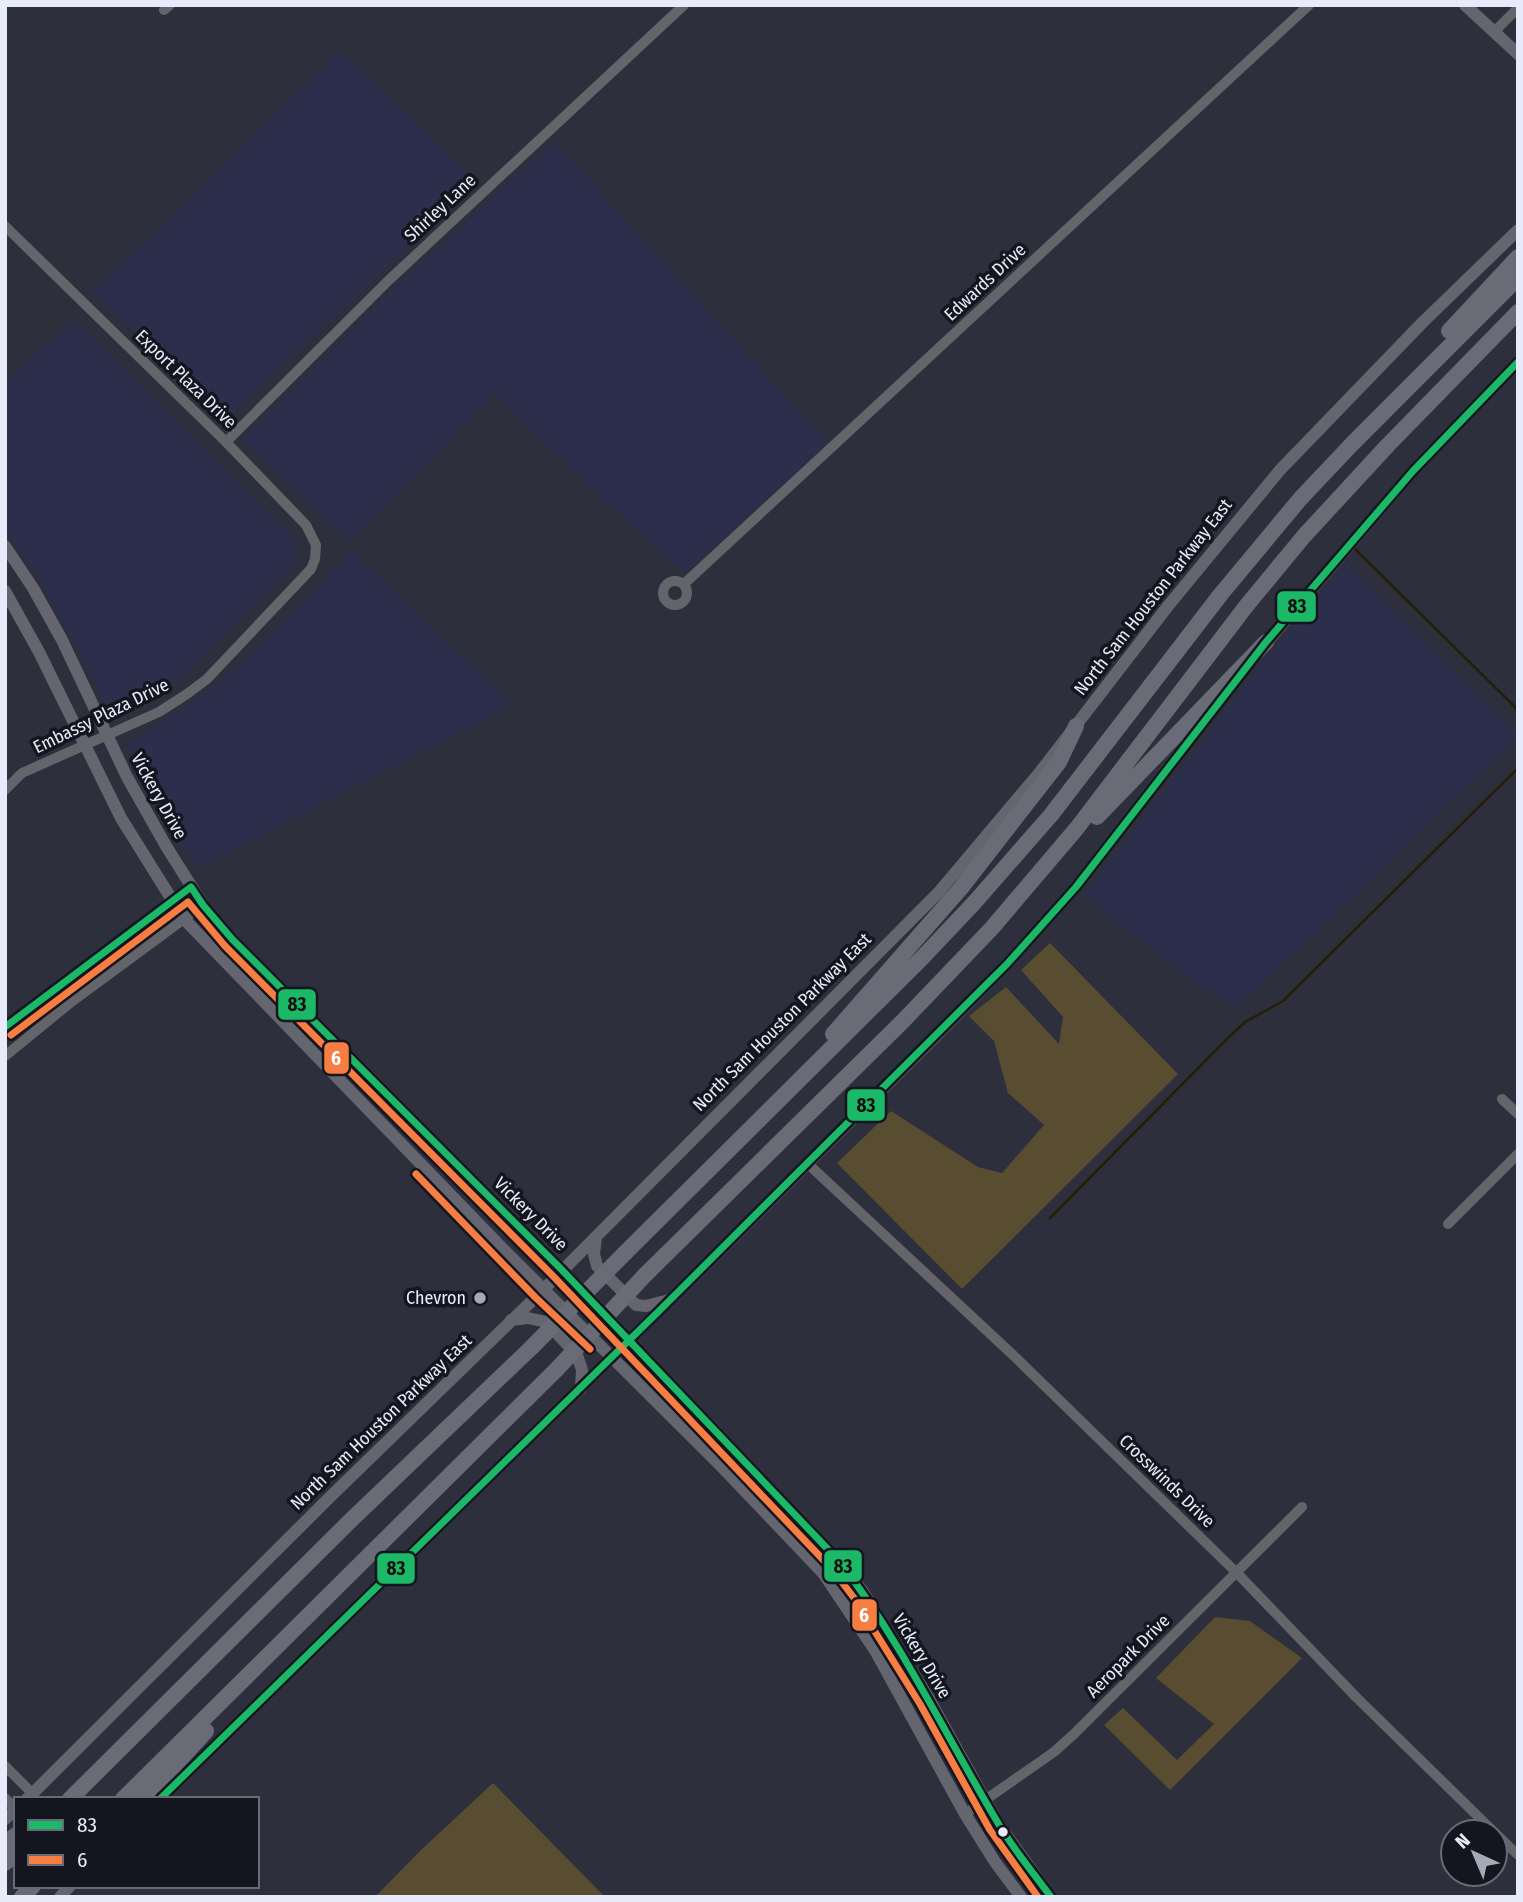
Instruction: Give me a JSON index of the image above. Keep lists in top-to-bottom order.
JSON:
{
  "streets": {
    "main road": ["North Sam Houston Parkway East", "Vickery Drive"],
    "street": [
      "Shirley Lane",
      "Edwards Drive",
      "Export Plaza Drive",
      "Embassy Plaza Drive",
      "Crosswinds Drive",
      "Aeropark Drive"
    ]
  },
  "crossings": [
    ["Shirley Lane", "Export Plaza Drive"],
    ["Export Plaza Drive", "Embassy Plaza Drive"],
    ["North Sam Houston Parkway East", "Vickery Drive"],
    ["Embassy Plaza Drive", "Vickery Drive"],
    ["Vickery Drive", "Aeropark Drive"],
    ["Crosswinds Drive", "Aeropark Drive"]
  ],
  "places": ["Chevron"],
  "lines": ["transit line 83", "transit line 6"],
  "legend": ["83", "6"],
  "north": "top left"
}
